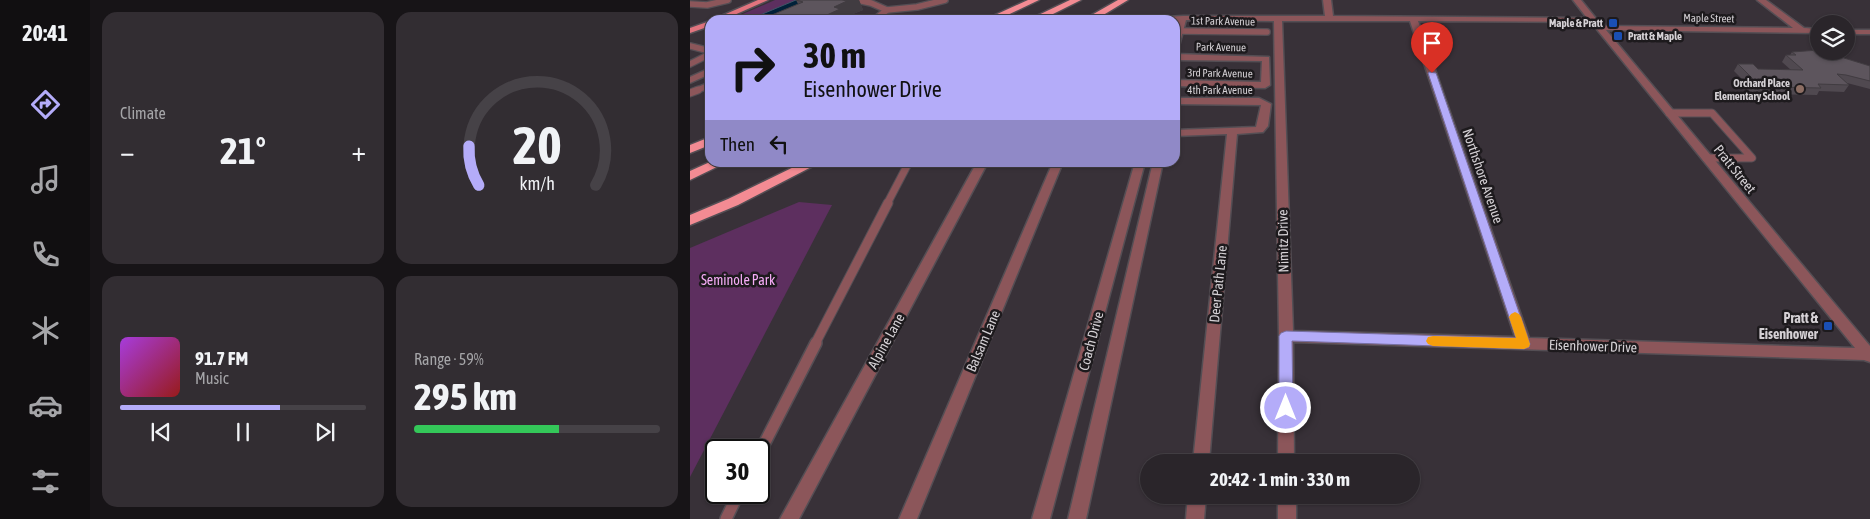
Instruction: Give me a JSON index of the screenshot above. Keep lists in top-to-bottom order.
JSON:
{
  "streets": {
    "street": [
      "Maple Street",
      "Park Avenue",
      "3rd Park Avenue",
      "4th Park Avenue",
      "Pratt Street",
      "Northshore Avenue",
      "Nimitz Drive",
      "Deer Path Lane",
      "Alpine Lane",
      "Balsam Lane",
      "Coach Drive",
      "Eisenhower Drive"
    ],
    "lane": ["1st Park Avenue"]
  },
  "crossings": [
    ["Maple Street", "Pratt Street"],
    ["Maple Street", "Northshore Avenue"],
    ["Maple Street", "Nimitz Drive"],
    ["Park Avenue", "3rd Park Avenue"],
    ["4th Park Avenue", "Deer Path Lane"],
    ["Pratt Street", "Eisenhower Drive"],
    ["Northshore Avenue", "Eisenhower Drive"],
    ["Nimitz Drive", "Eisenhower Drive"]
  ],
  "parks": ["Seminole Park"],
  "places": {
    "transit": ["Maple & Pratt", "Pratt & Maple", "Pratt & Eisenhower"],
    "other": ["Orchard Place Elementary School"]
  },
  "page": {
    "tabs": "20:41",
    "tile": [
      "Climate",
      ["Range · 59%", "295 km"]
    ],
    "turn": ["30 m", "Eisenhower Drive"],
    "then": "Then",
    "heat": ["−", "21°", "+"],
    "song": ["91.7 FM", "Music"],
    "limit": "30",
    "trip": "20:42 · 1 min · 330 m",
    "gauge": ["20", "km/h"]
  }
}
